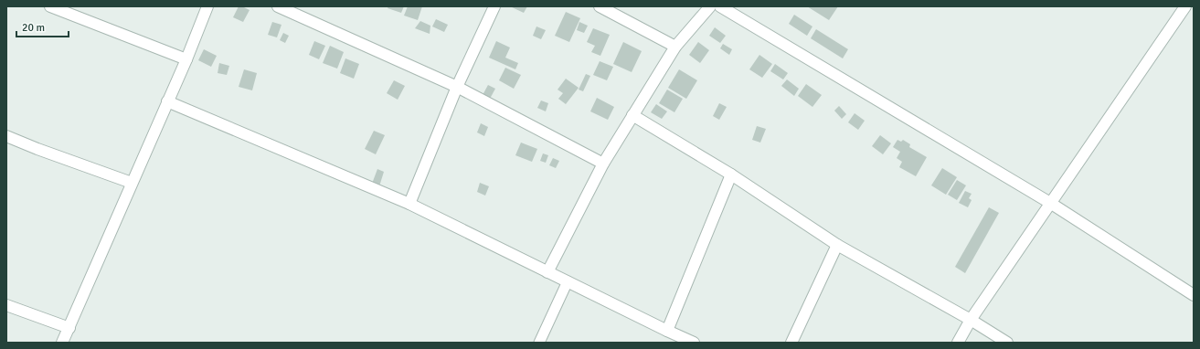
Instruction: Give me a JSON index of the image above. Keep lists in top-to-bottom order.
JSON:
{
  "scale_bar": "20 m"
}
